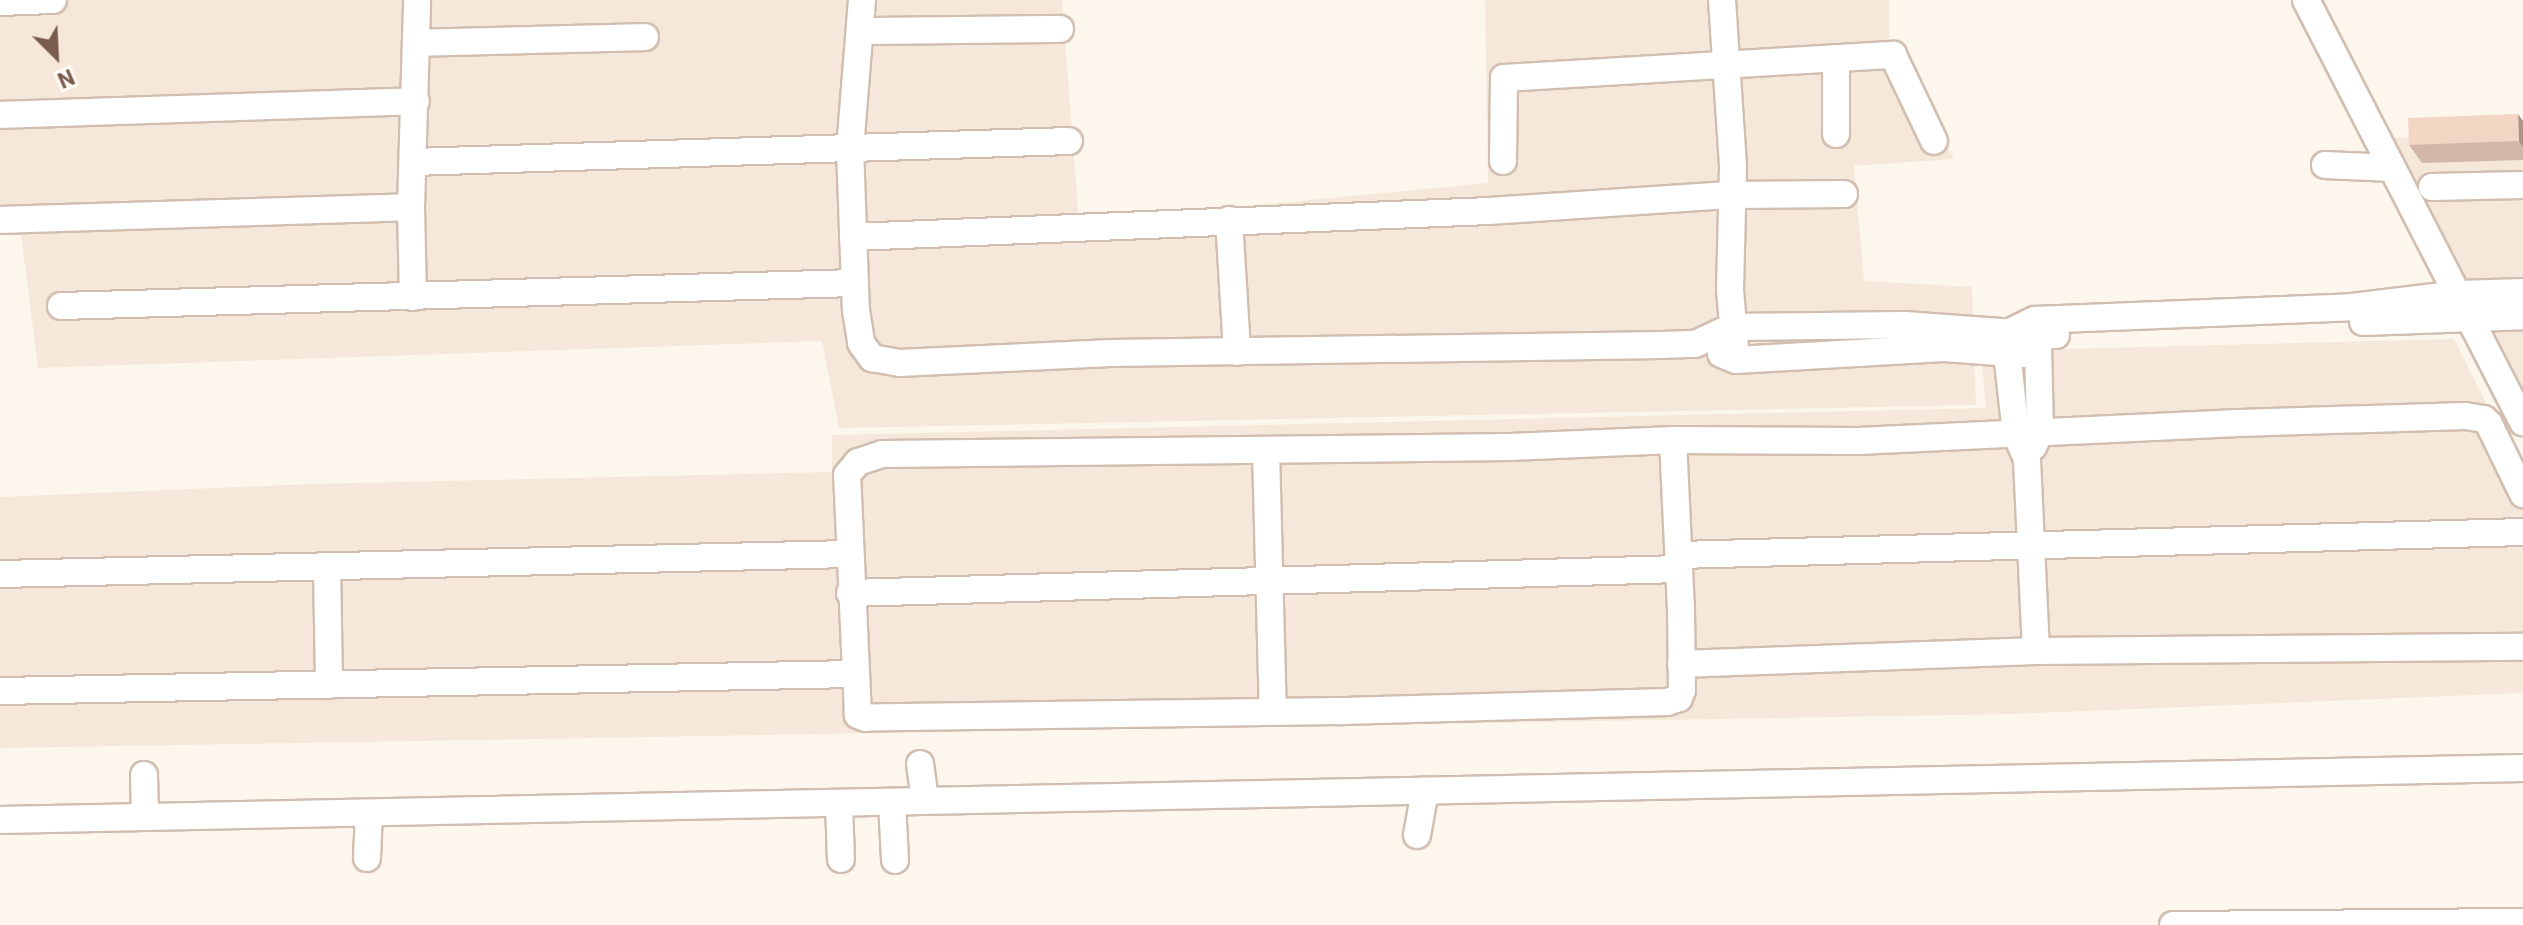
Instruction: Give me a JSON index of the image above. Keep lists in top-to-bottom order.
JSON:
{
  "north": "bottom right"
}
